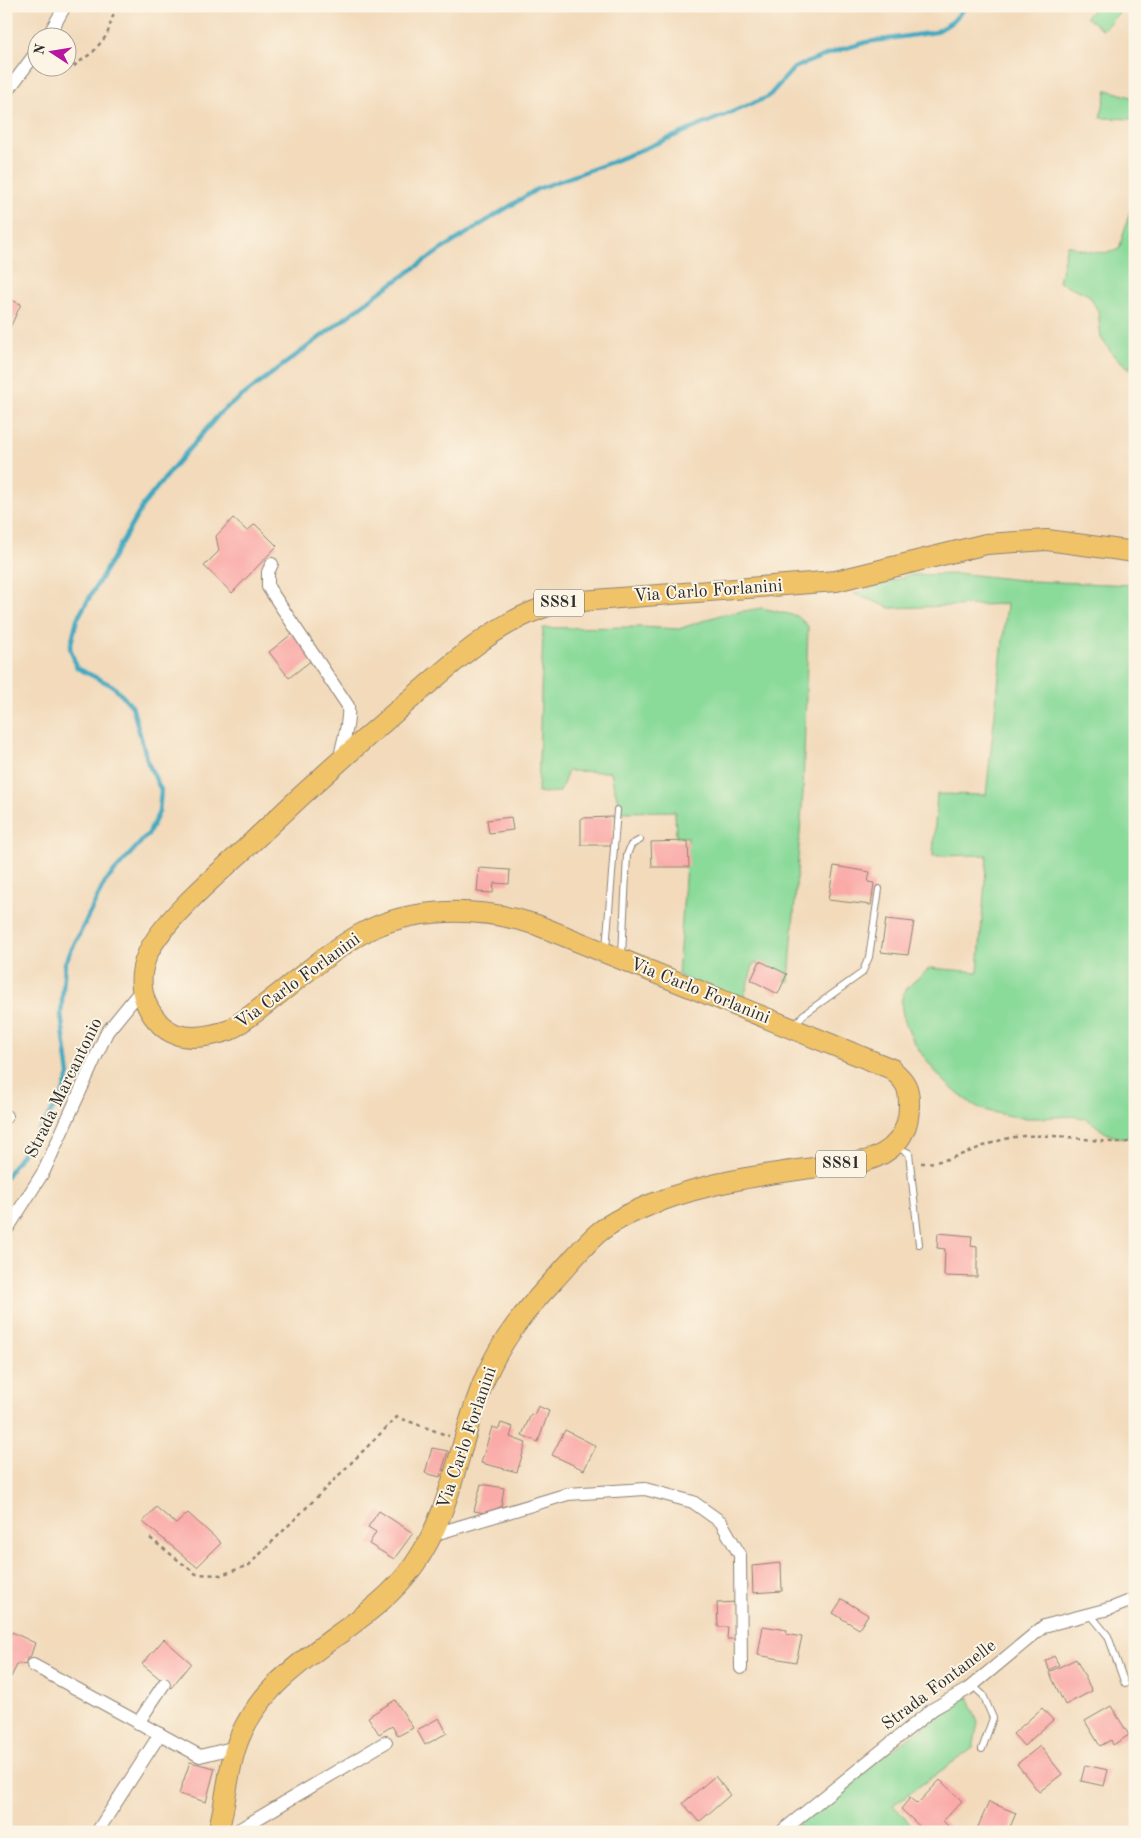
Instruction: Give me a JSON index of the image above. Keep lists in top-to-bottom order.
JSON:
{
  "streets": {
    "main road": ["Via Carlo Forlanini", "SS81"],
    "street": ["Strada Marcantonio", "Strada Fontanelle"]
  },
  "crossings": [
    ["Via Carlo Forlanini", "Strada Marcantonio"]
  ],
  "north": "left"
}
